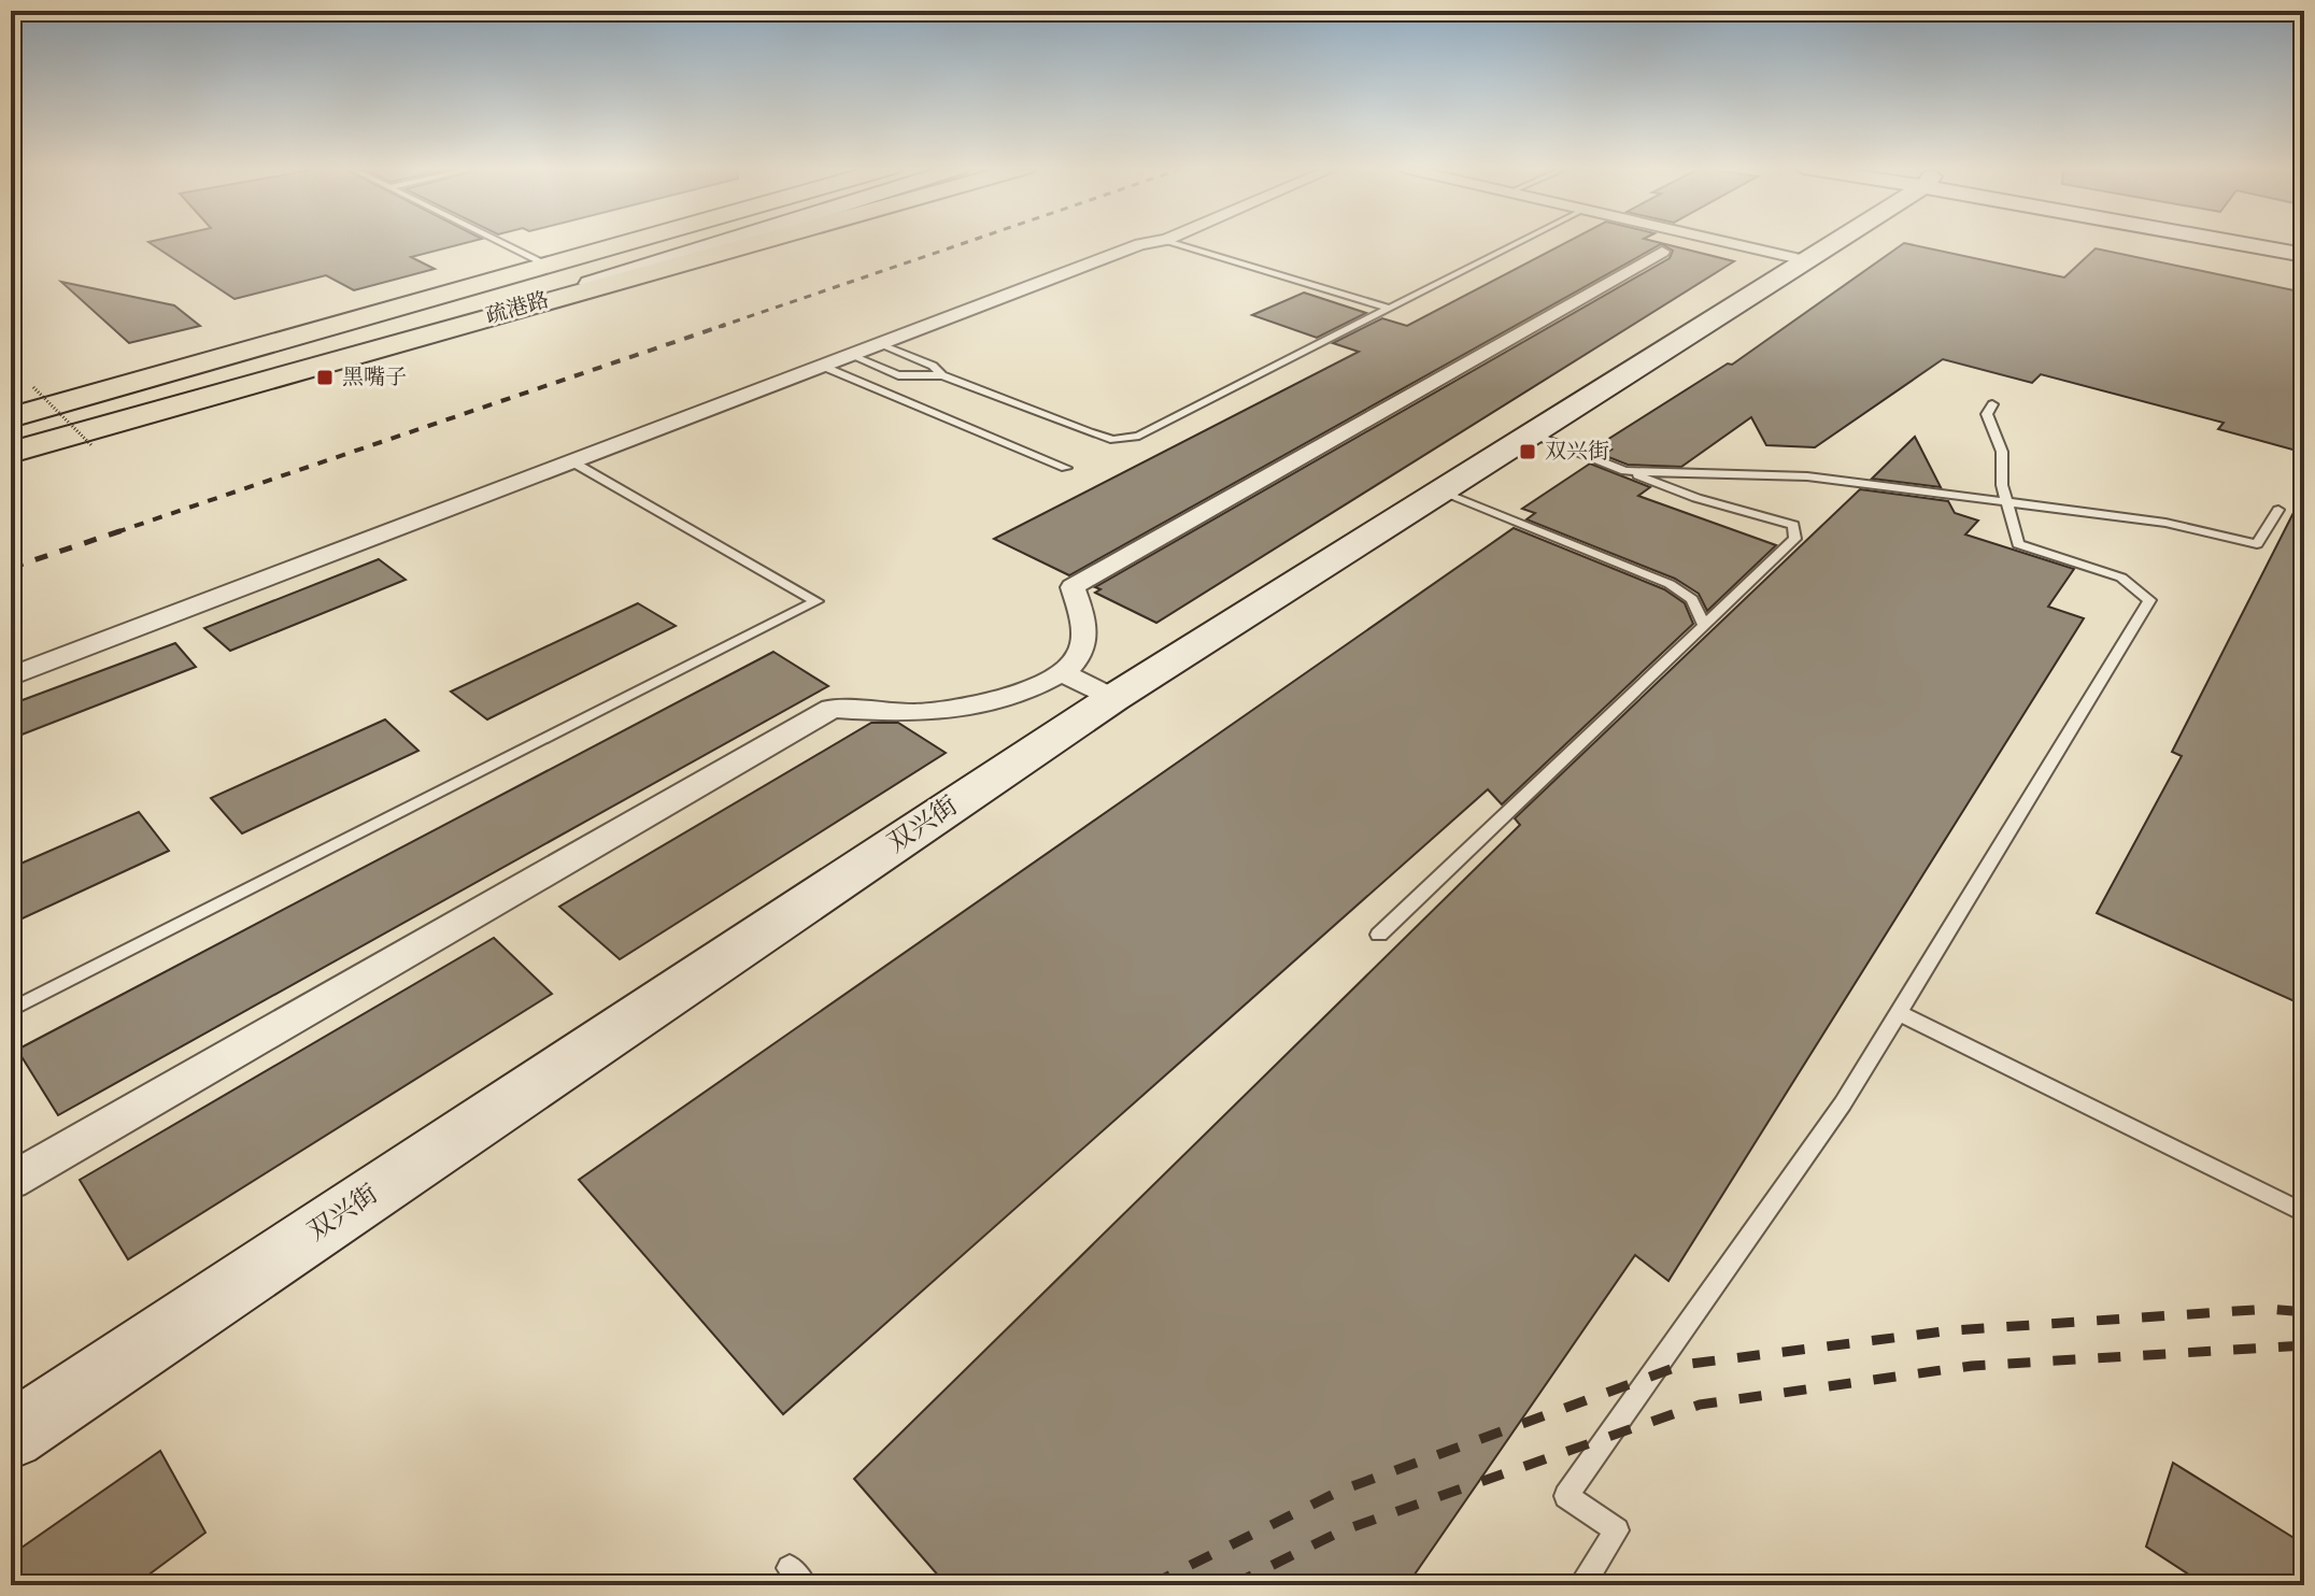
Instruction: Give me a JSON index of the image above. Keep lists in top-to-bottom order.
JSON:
{
  "streets": {
    "highway": ["疏港路"],
    "street": ["双兴街"]
  },
  "places": {
    "transit": ["黑嘴子", "双兴街"]
  }
}
